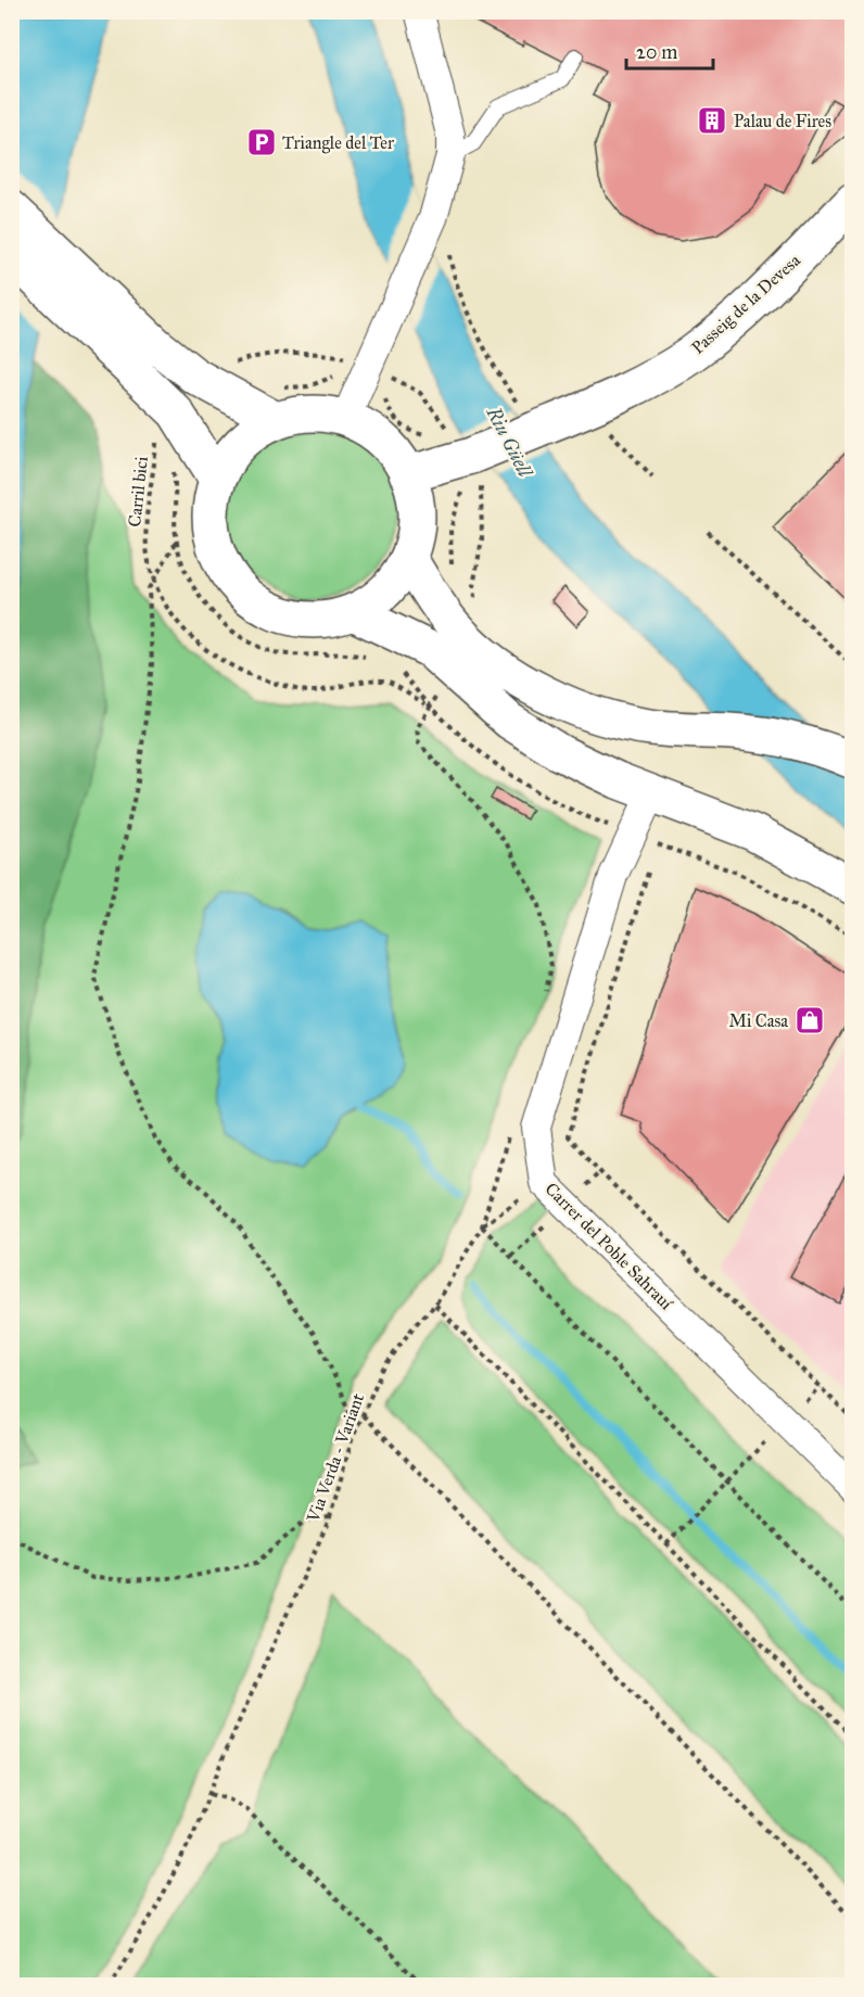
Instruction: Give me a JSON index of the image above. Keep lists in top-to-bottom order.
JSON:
{
  "streets": {
    "street": ["Passeig de la Devesa", "Carrer del Poble Sahrauí"],
    "path": ["Carril bici", "Via Verda - Variant"]
  },
  "water": ["Riu Güell"],
  "places": {
    "building": ["Palau de Fires"],
    "parking": ["Triangle del Ter"],
    "shop": ["Mi Casa"]
  },
  "scale_bar": "20 m"
}
